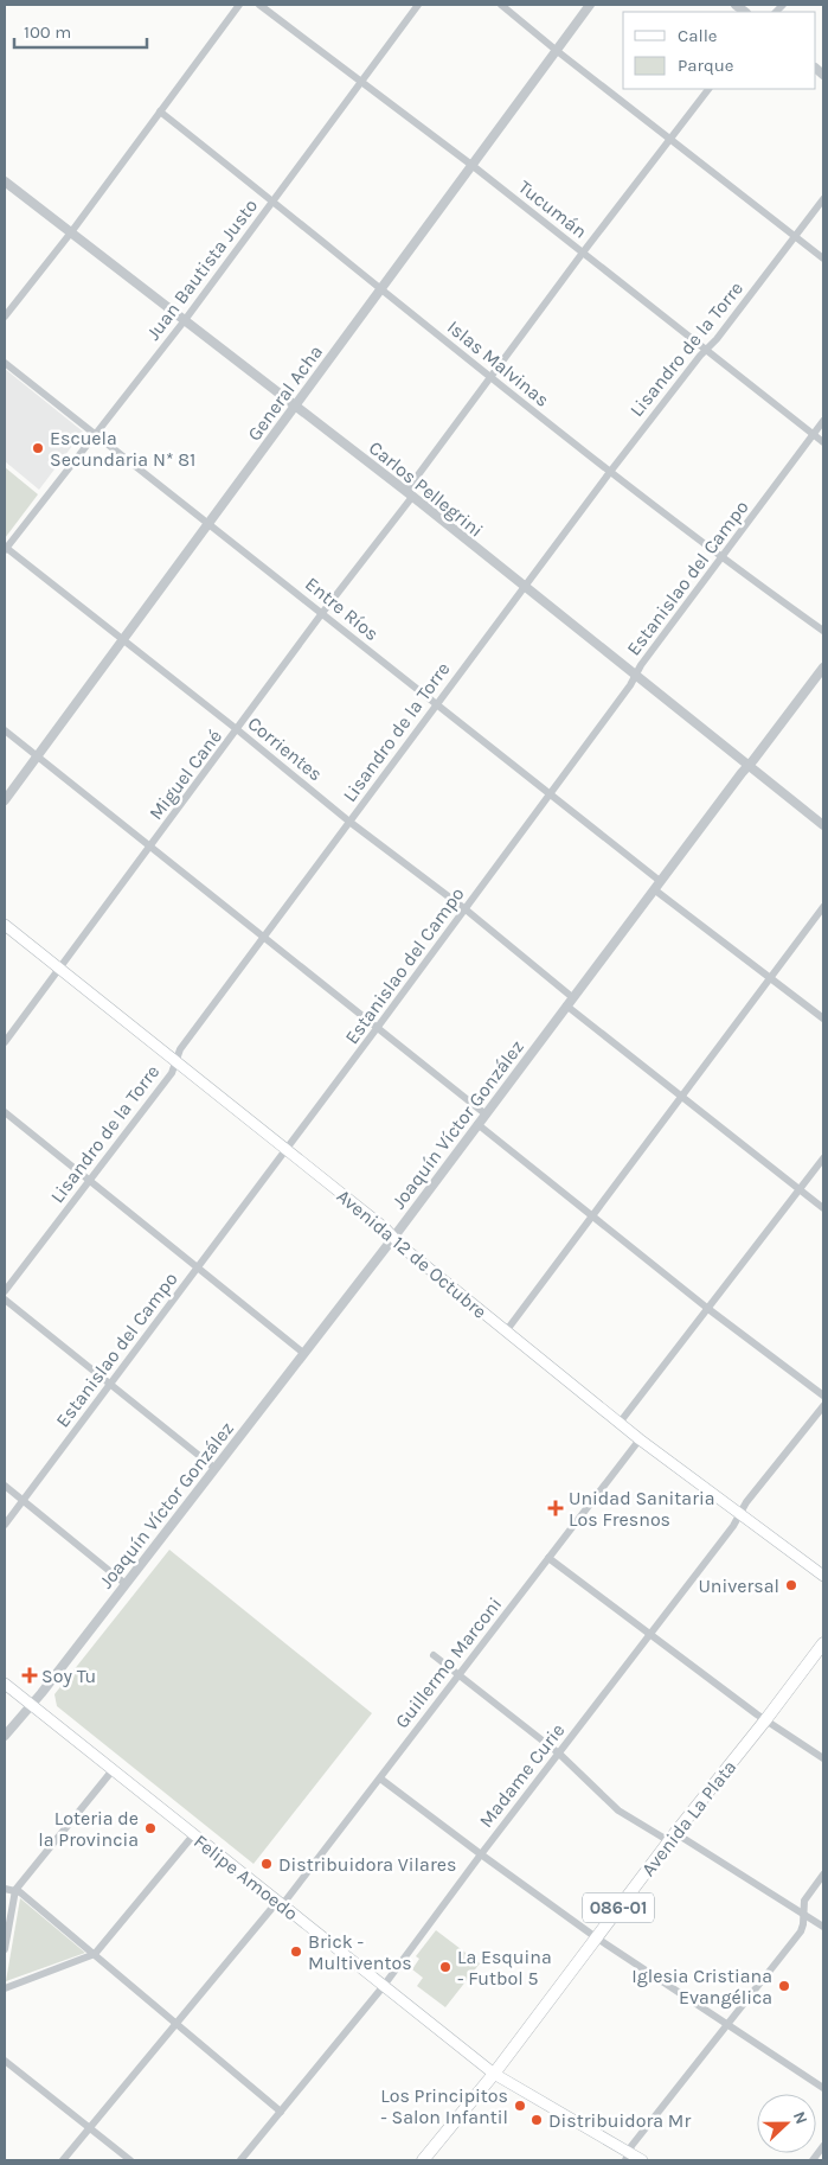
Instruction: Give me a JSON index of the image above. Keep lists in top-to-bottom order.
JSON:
{
  "streets": {
    "main road": [
      "Avenida 12 de Octubre",
      "Avenida La Plata",
      "Felipe Amoedo",
      "086-01"
    ],
    "street": [
      "Tucumán",
      "Juan Bautista Justo",
      "Lisandro de la Torre",
      "Islas Malvinas",
      "General Acha",
      "Carlos Pellegrini",
      "Estanislao del Campo",
      "Entre Ríos",
      "Corrientes",
      "Miguel Cané",
      "Joaquín Víctor González",
      "Guillermo Marconi",
      "Madame Curie"
    ]
  },
  "crossings": [
    ["Tucumán", "Juan Bautista Justo"],
    ["Tucumán", "Lisandro de la Torre"],
    ["Tucumán", "General Acha"],
    ["Tucumán", "Estanislao del Campo"],
    ["Tucumán", "Miguel Cané"],
    ["Juan Bautista Justo", "Islas Malvinas"],
    ["Juan Bautista Justo", "Carlos Pellegrini"],
    ["Juan Bautista Justo", "Entre Ríos"],
    ["Juan Bautista Justo", "Corrientes"],
    ["Lisandro de la Torre", "Islas Malvinas"],
    ["Lisandro de la Torre", "Carlos Pellegrini"],
    ["Lisandro de la Torre", "Entre Ríos"],
    ["Lisandro de la Torre", "Corrientes"],
    ["Lisandro de la Torre", "Avenida 12 de Octubre"],
    ["Islas Malvinas", "General Acha"],
    ["Islas Malvinas", "Estanislao del Campo"],
    ["Islas Malvinas", "Miguel Cané"],
    ["General Acha", "Carlos Pellegrini"],
    ["General Acha", "Entre Ríos"],
    ["General Acha", "Corrientes"],
    ["Carlos Pellegrini", "Estanislao del Campo"],
    ["Carlos Pellegrini", "Miguel Cané"],
    ["Carlos Pellegrini", "Joaquín Víctor González"],
    ["Estanislao del Campo", "Entre Ríos"],
    ["Estanislao del Campo", "Corrientes"],
    ["Estanislao del Campo", "Avenida 12 de Octubre"],
    ["Entre Ríos", "Miguel Cané"],
    ["Entre Ríos", "Joaquín Víctor González"],
    ["Corrientes", "Miguel Cané"],
    ["Corrientes", "Joaquín Víctor González"],
    ["Miguel Cané", "Avenida 12 de Octubre"],
    ["Joaquín Víctor González", "Avenida 12 de Octubre"],
    ["Joaquín Víctor González", "Felipe Amoedo"],
    ["Avenida 12 de Octubre", "Guillermo Marconi"],
    ["Avenida 12 de Octubre", "Madame Curie"],
    ["Guillermo Marconi", "Felipe Amoedo"],
    ["Madame Curie", "Felipe Amoedo"],
    ["Avenida La Plata", "Felipe Amoedo"]
  ],
  "places": {
    "other": [
      "Escuela Secundaria N* 81",
      "Universal",
      "Loteria de la Provincia",
      "Distribuidora Vilares",
      "Brick - Multiventos",
      "La Esquina - Futbol 5",
      "Iglesia Cristiana Evangélica",
      "Los Principitos - Salon Infantil",
      "Distribuidora Mr"
    ],
    "health": ["Unidad Sanitaria Los Fresnos", "Soy Tu"]
  },
  "legend": ["Calle", "Parque"],
  "scale_bar": "100 m",
  "north": "right"
}
